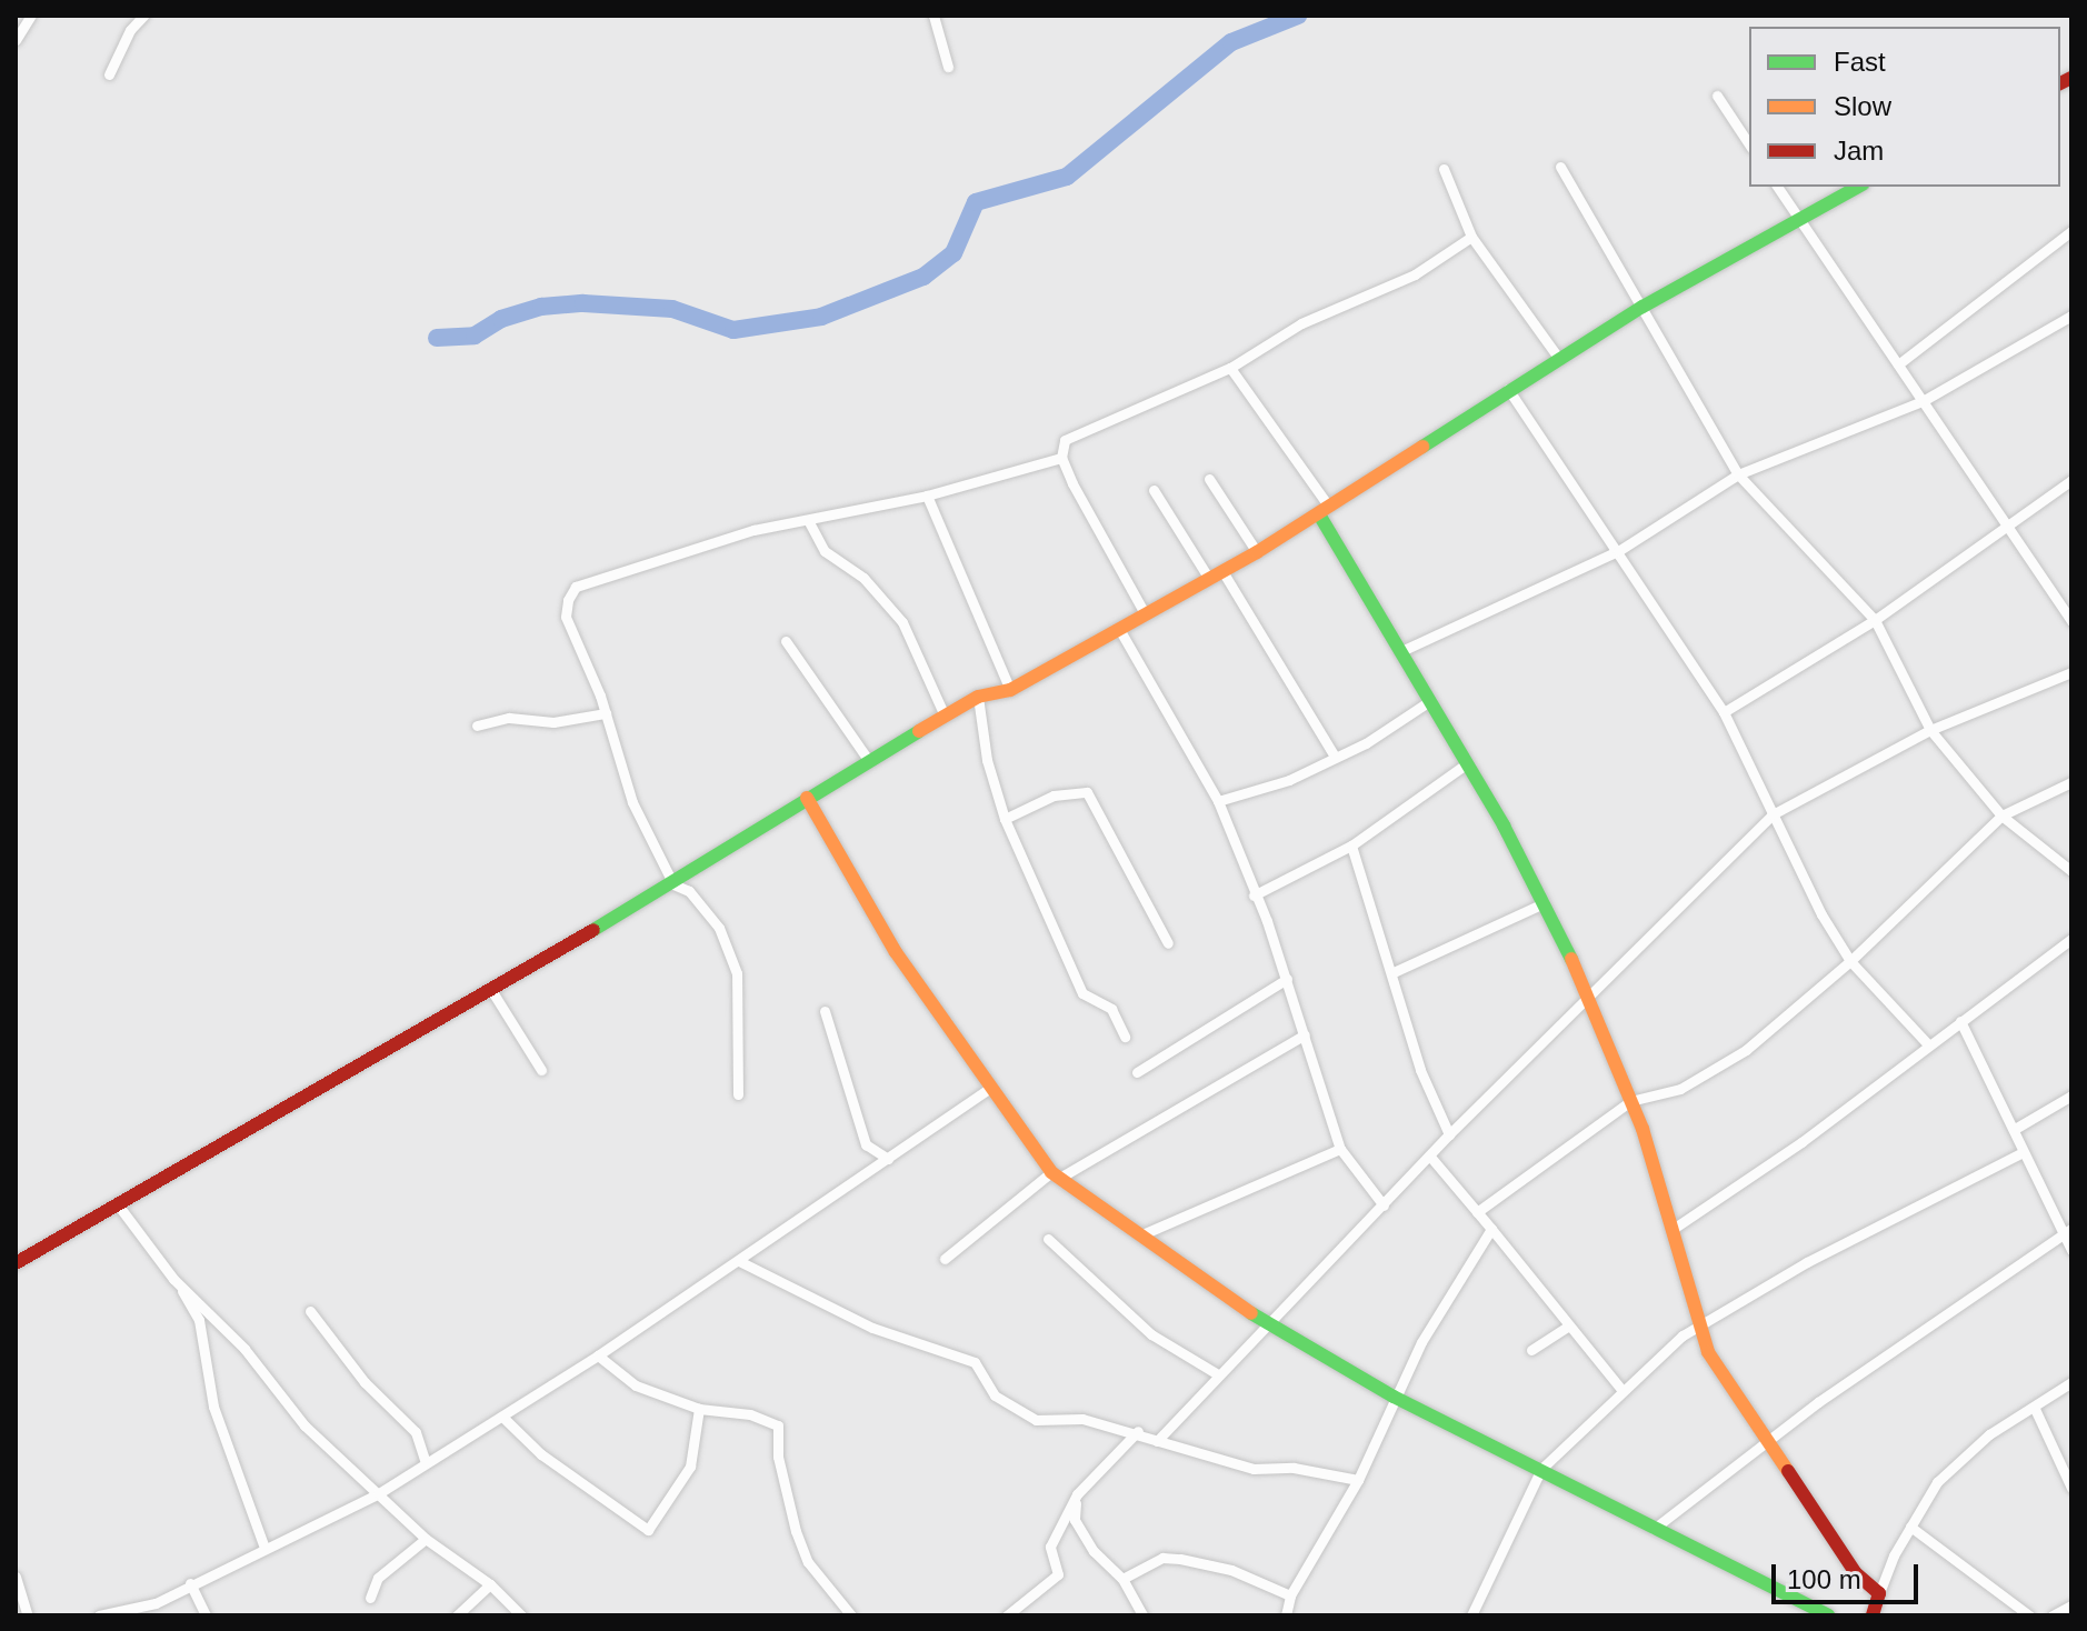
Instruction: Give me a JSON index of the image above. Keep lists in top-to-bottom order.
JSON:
{
  "legend": ["Fast", "Slow", "Jam"],
  "scale_bar": "100 m"
}
